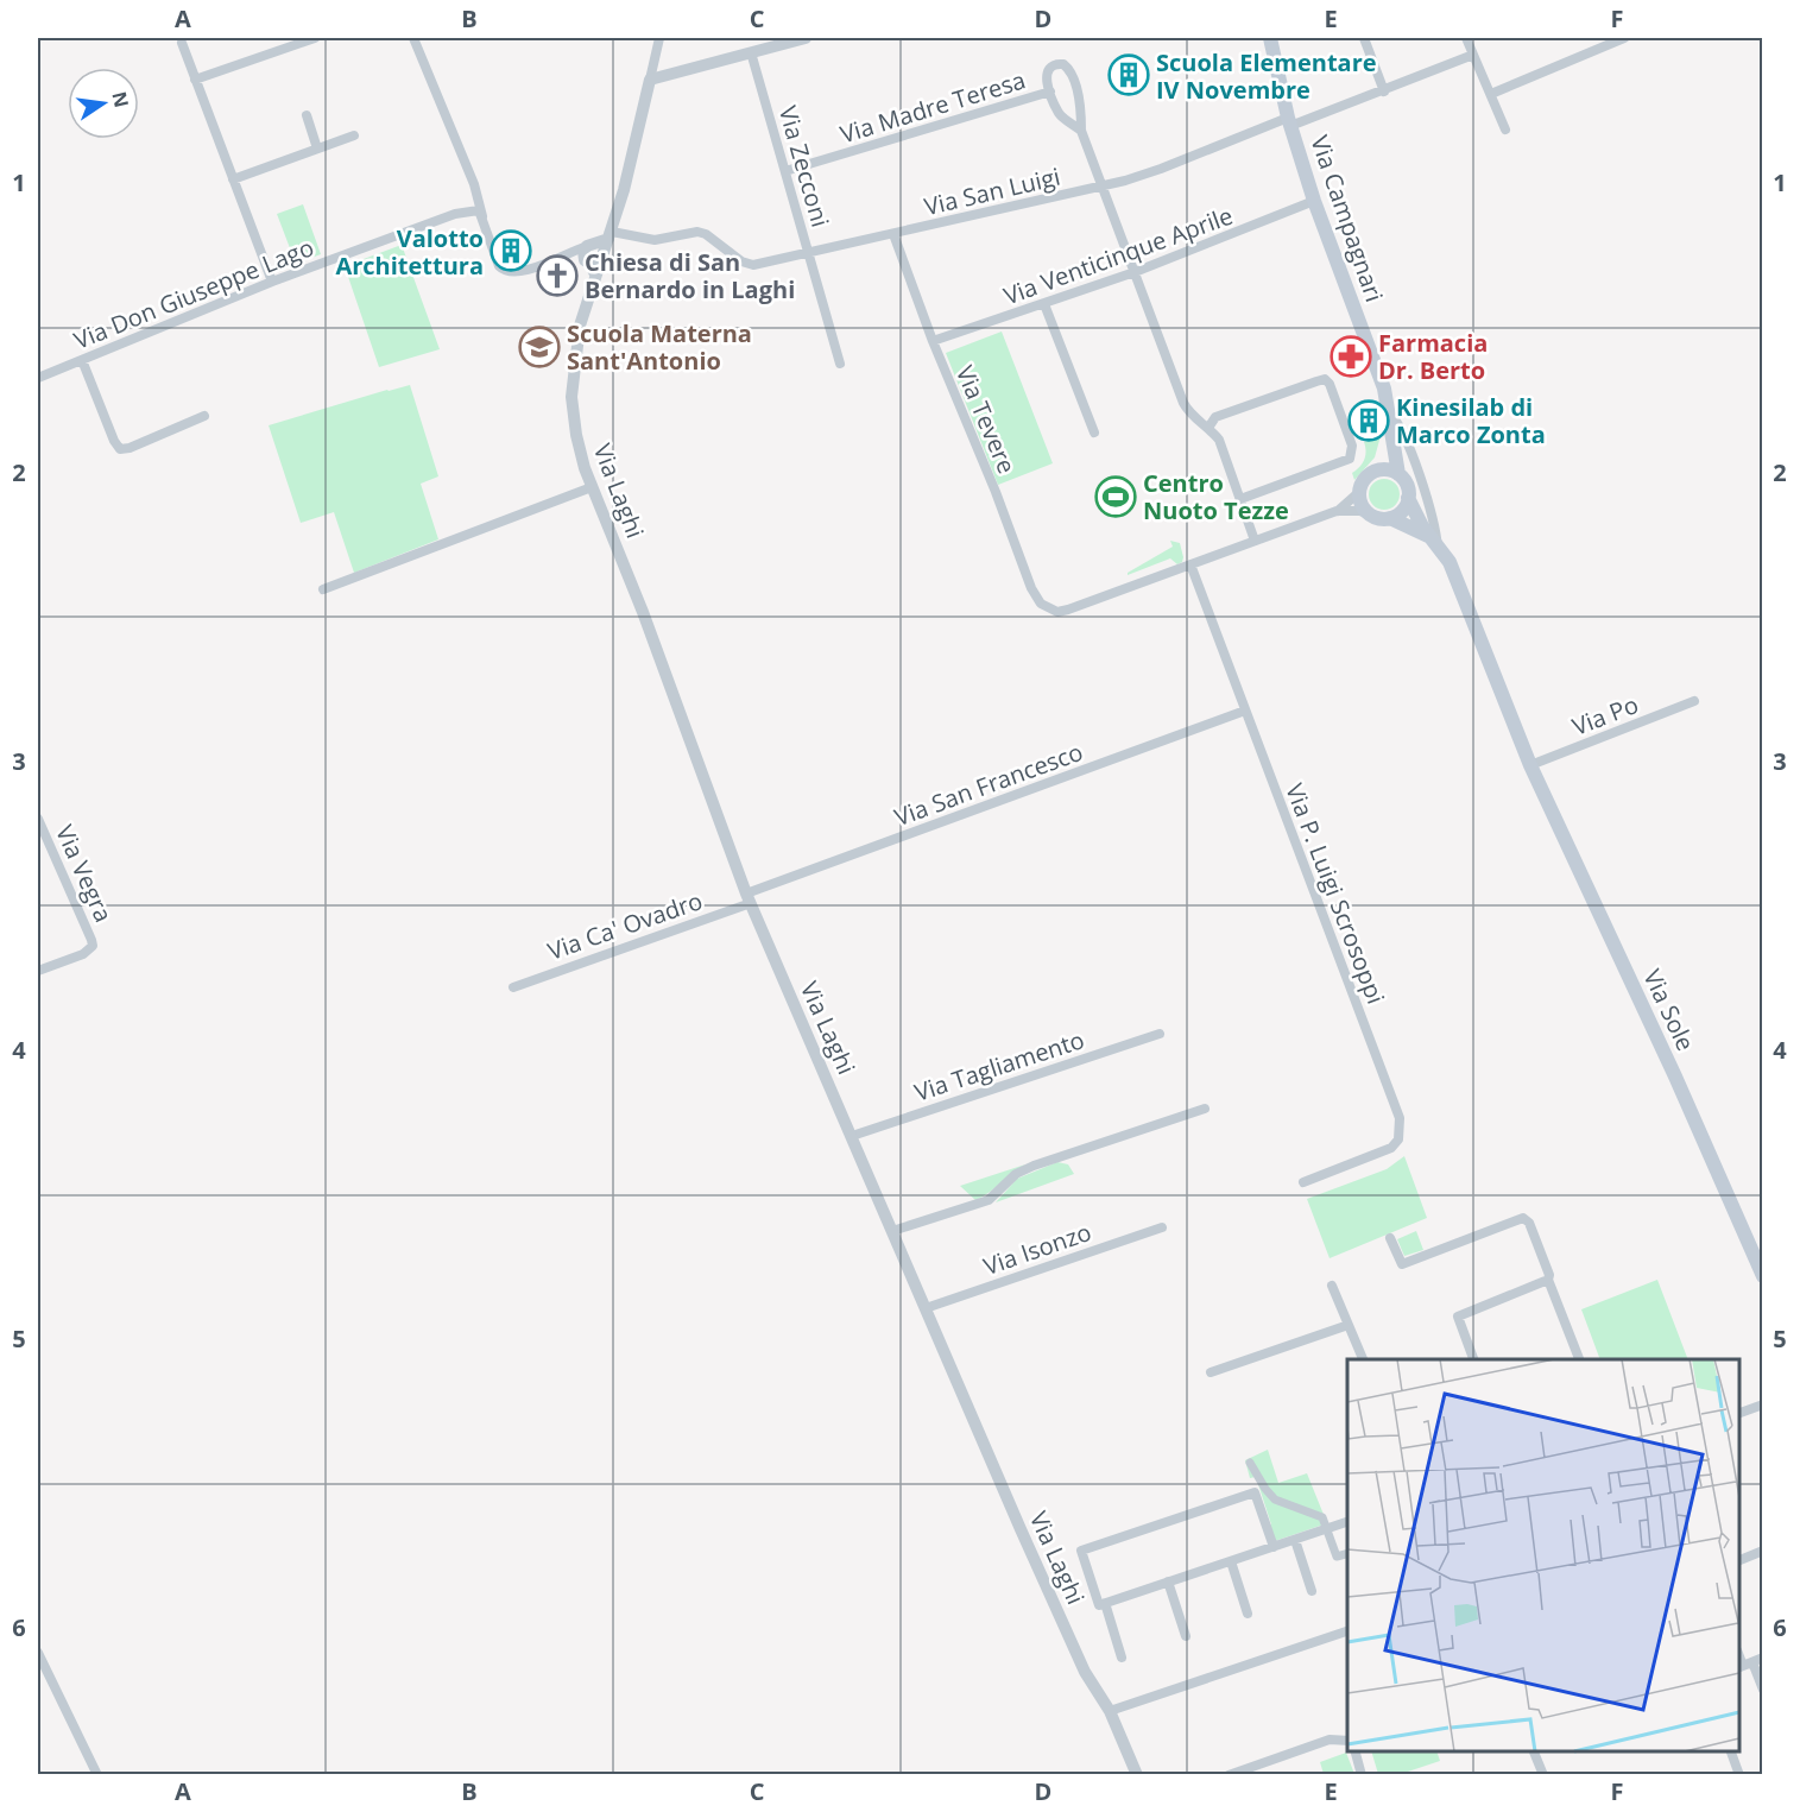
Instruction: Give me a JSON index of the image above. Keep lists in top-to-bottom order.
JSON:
{
  "streets": {
    "main road": ["Via Campagnari", "Via Sole"],
    "street": [
      "Via Madre Teresa",
      "Via Zecconi",
      "Via San Luigi",
      "Via Venticinque Aprile",
      "Via Don Giuseppe Lago",
      "Via Tevere",
      "Via Laghi",
      "Via Po",
      "Via San Francesco",
      "Via Vegra",
      "Via P. Luigi Scrosoppi",
      "Via Ca' Ovadro",
      "Via Tagliamento",
      "Via Isonzo"
    ]
  },
  "crossings": [
    ["Via Madre Teresa", "Via Zecconi"],
    ["Via Madre Teresa", "Via San Luigi"],
    ["Via Madre Teresa", "Via Venticinque Aprile"],
    ["Via Zecconi", "Via San Luigi"],
    ["Via Zecconi", "Via Laghi"],
    ["Via San Luigi", "Via Campagnari"],
    ["Via San Luigi", "Via Tevere"],
    ["Via Campagnari", "Via Venticinque Aprile"],
    ["Via Campagnari", "Via Po"],
    ["Via Campagnari", "Via Sole"],
    ["Via Venticinque Aprile", "Via Tevere"],
    ["Via Tevere", "Via P. Luigi Scrosoppi"],
    ["Via Laghi", "Via San Francesco"],
    ["Via Laghi", "Via Ca' Ovadro"],
    ["Via Laghi", "Via Tagliamento"],
    ["Via Laghi", "Via Isonzo"],
    ["Via Po", "Via Sole"],
    ["Via San Francesco", "Via P. Luigi Scrosoppi"],
    ["Via San Francesco", "Via Ca' Ovadro"]
  ],
  "places": {
    "building": ["Scuola Elementare IV Novembre", "Valotto Architettura", "Kinesilab di Marco Zonta"],
    "church": ["Chiesa di San Bernardo in Laghi"],
    "school or university": ["Scuola Materna Sant'Antonio"],
    "pharmacy": ["Farmacia Dr. Berto"],
    "sports": ["Centro Nuoto Tezze"]
  },
  "north": "right",
  "grid": {
    "columns": [
      "A",
      "B",
      "C",
      "D",
      "E",
      "F"
    ],
    "rows": [
      "1",
      "2",
      "3",
      "4",
      "5",
      "6"
    ]
  }
}
